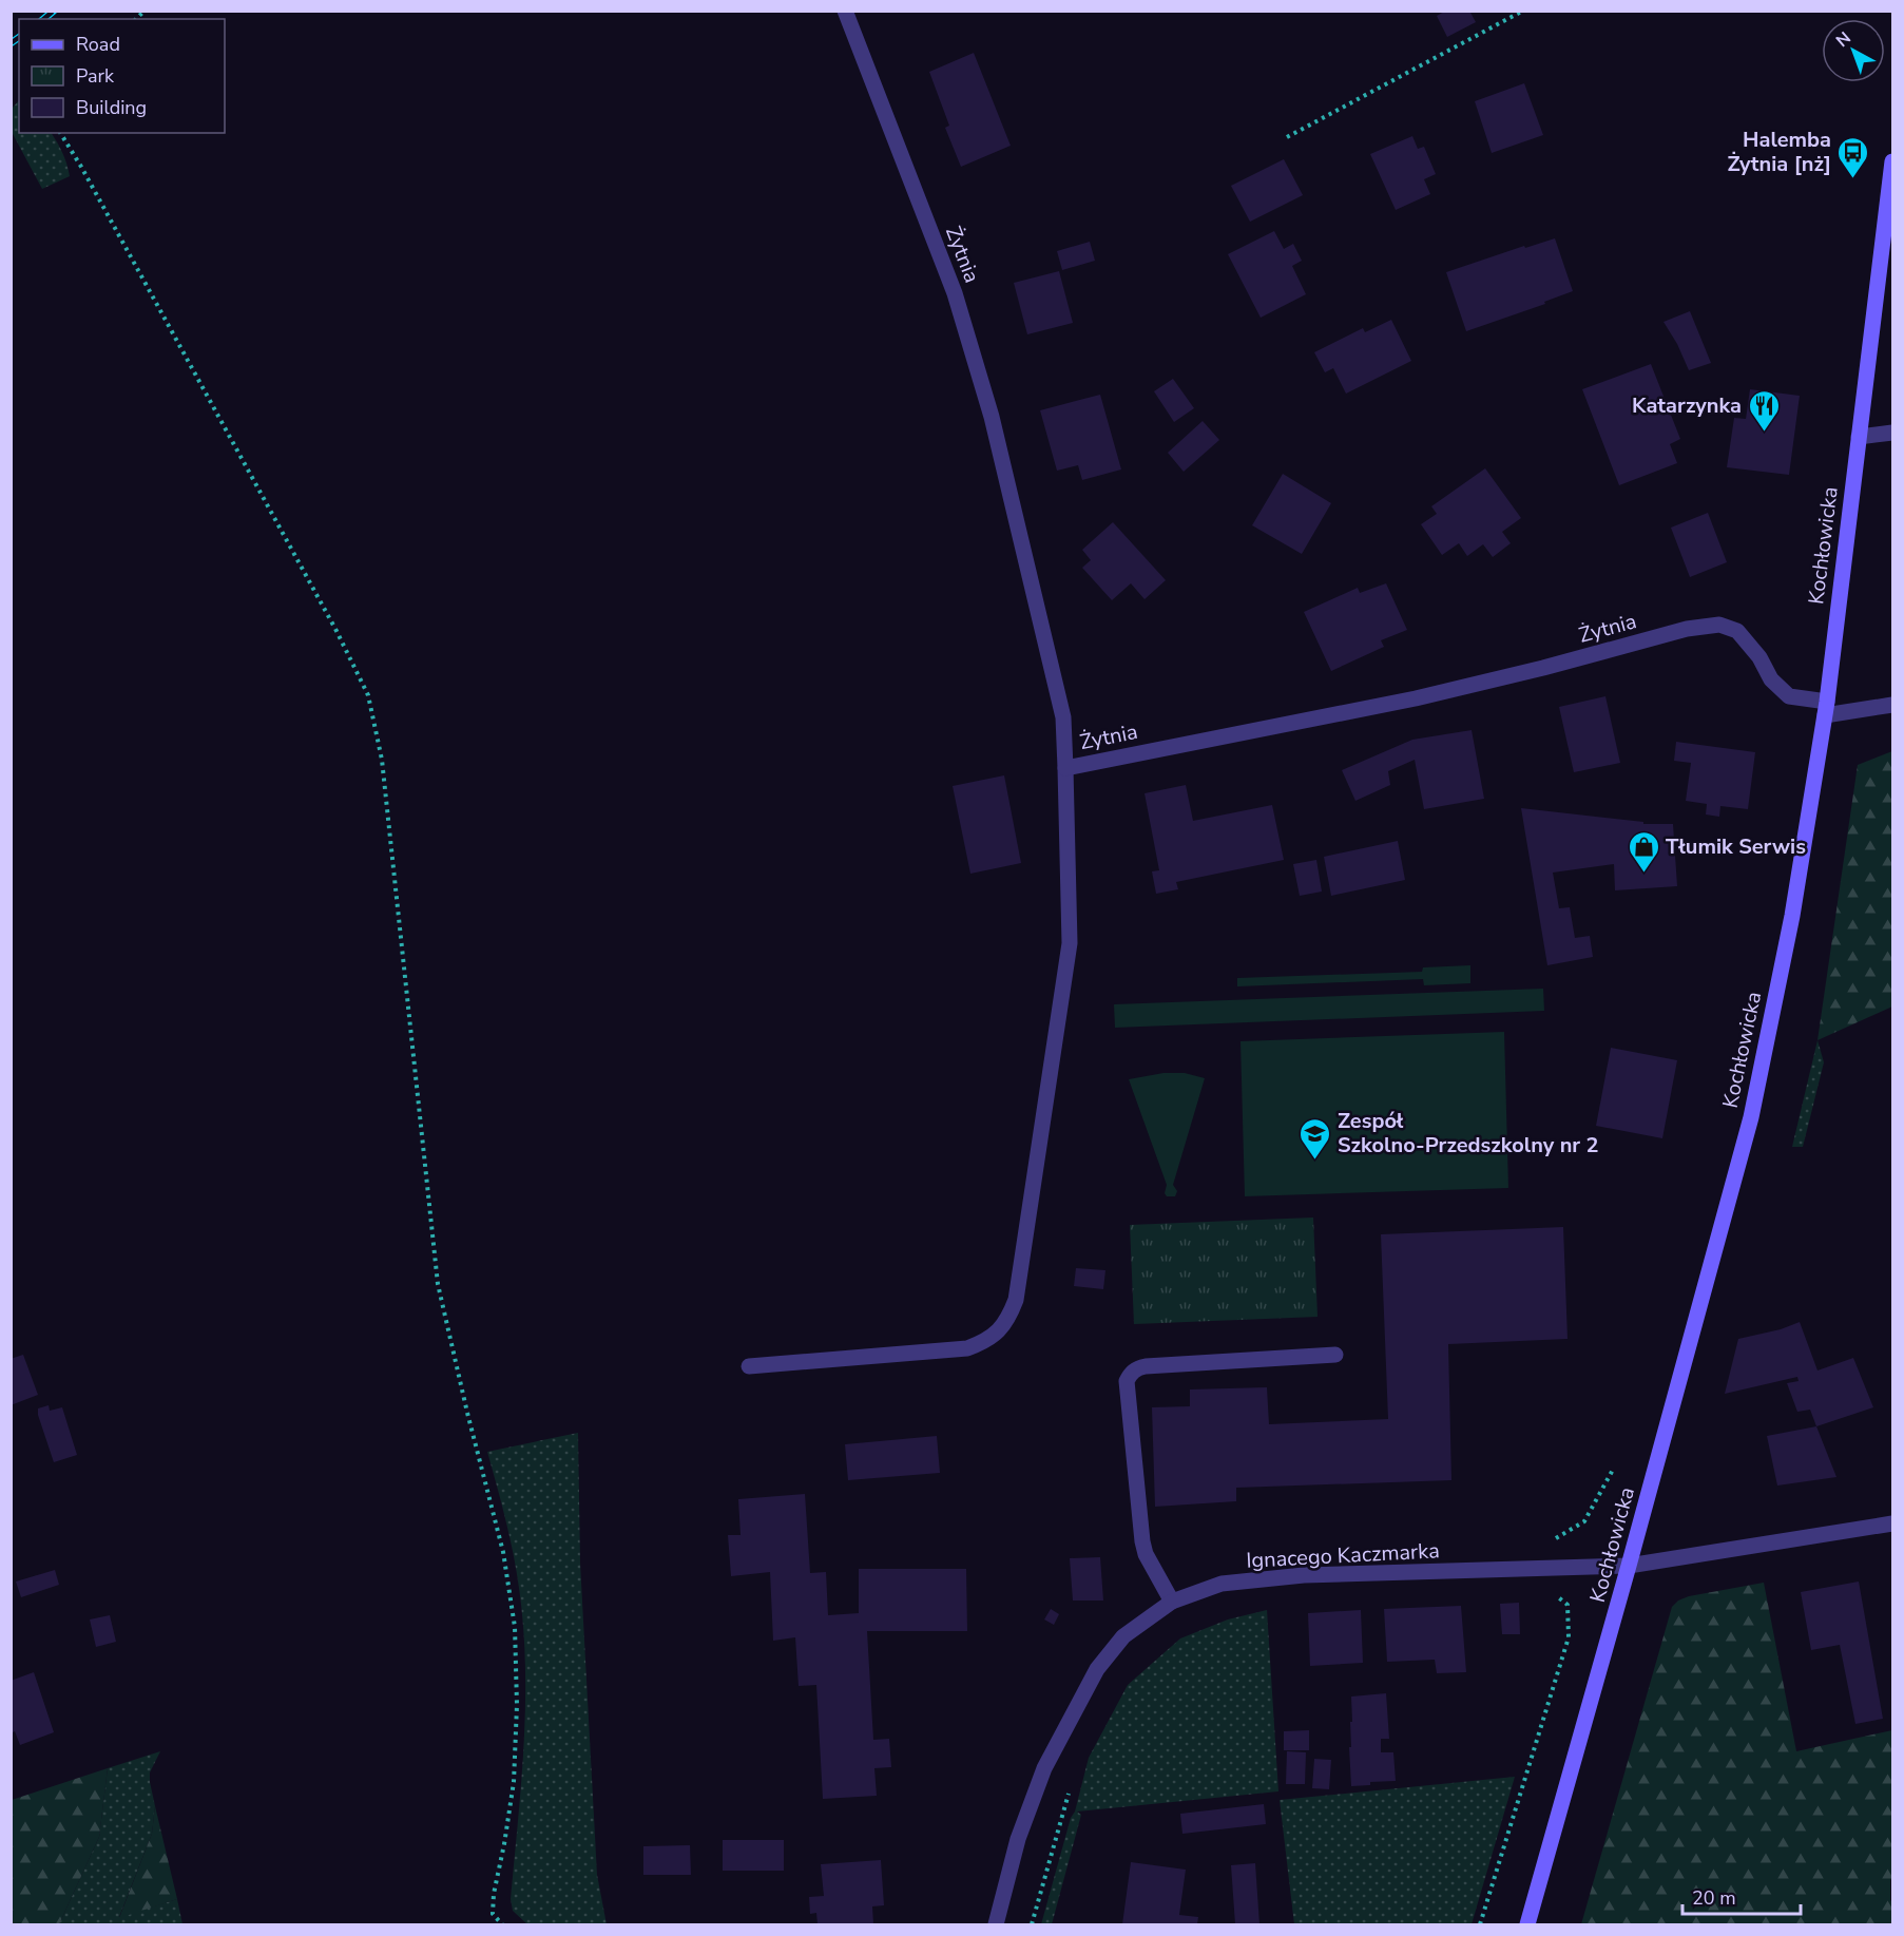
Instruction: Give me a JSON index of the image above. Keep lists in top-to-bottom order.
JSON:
{
  "streets": {
    "street": ["Żytnia", "Kochłowicka", "Ignacego Kaczmarka"]
  },
  "crossings": [
    ["Żytnia", "Kochłowicka"],
    ["Kochłowicka", "Ignacego Kaczmarka"]
  ],
  "places": {
    "bus stop": ["Halemba Żytnia [nż]"],
    "restaurant": ["Katarzynka"],
    "shop": ["Tłumik Serwis"],
    "school or university": ["Zespół Szkolno-Przedszkolny nr 2"]
  },
  "legend": ["Road", "Park", "Building"],
  "scale_bar": "20 m",
  "north": "top left"
}
